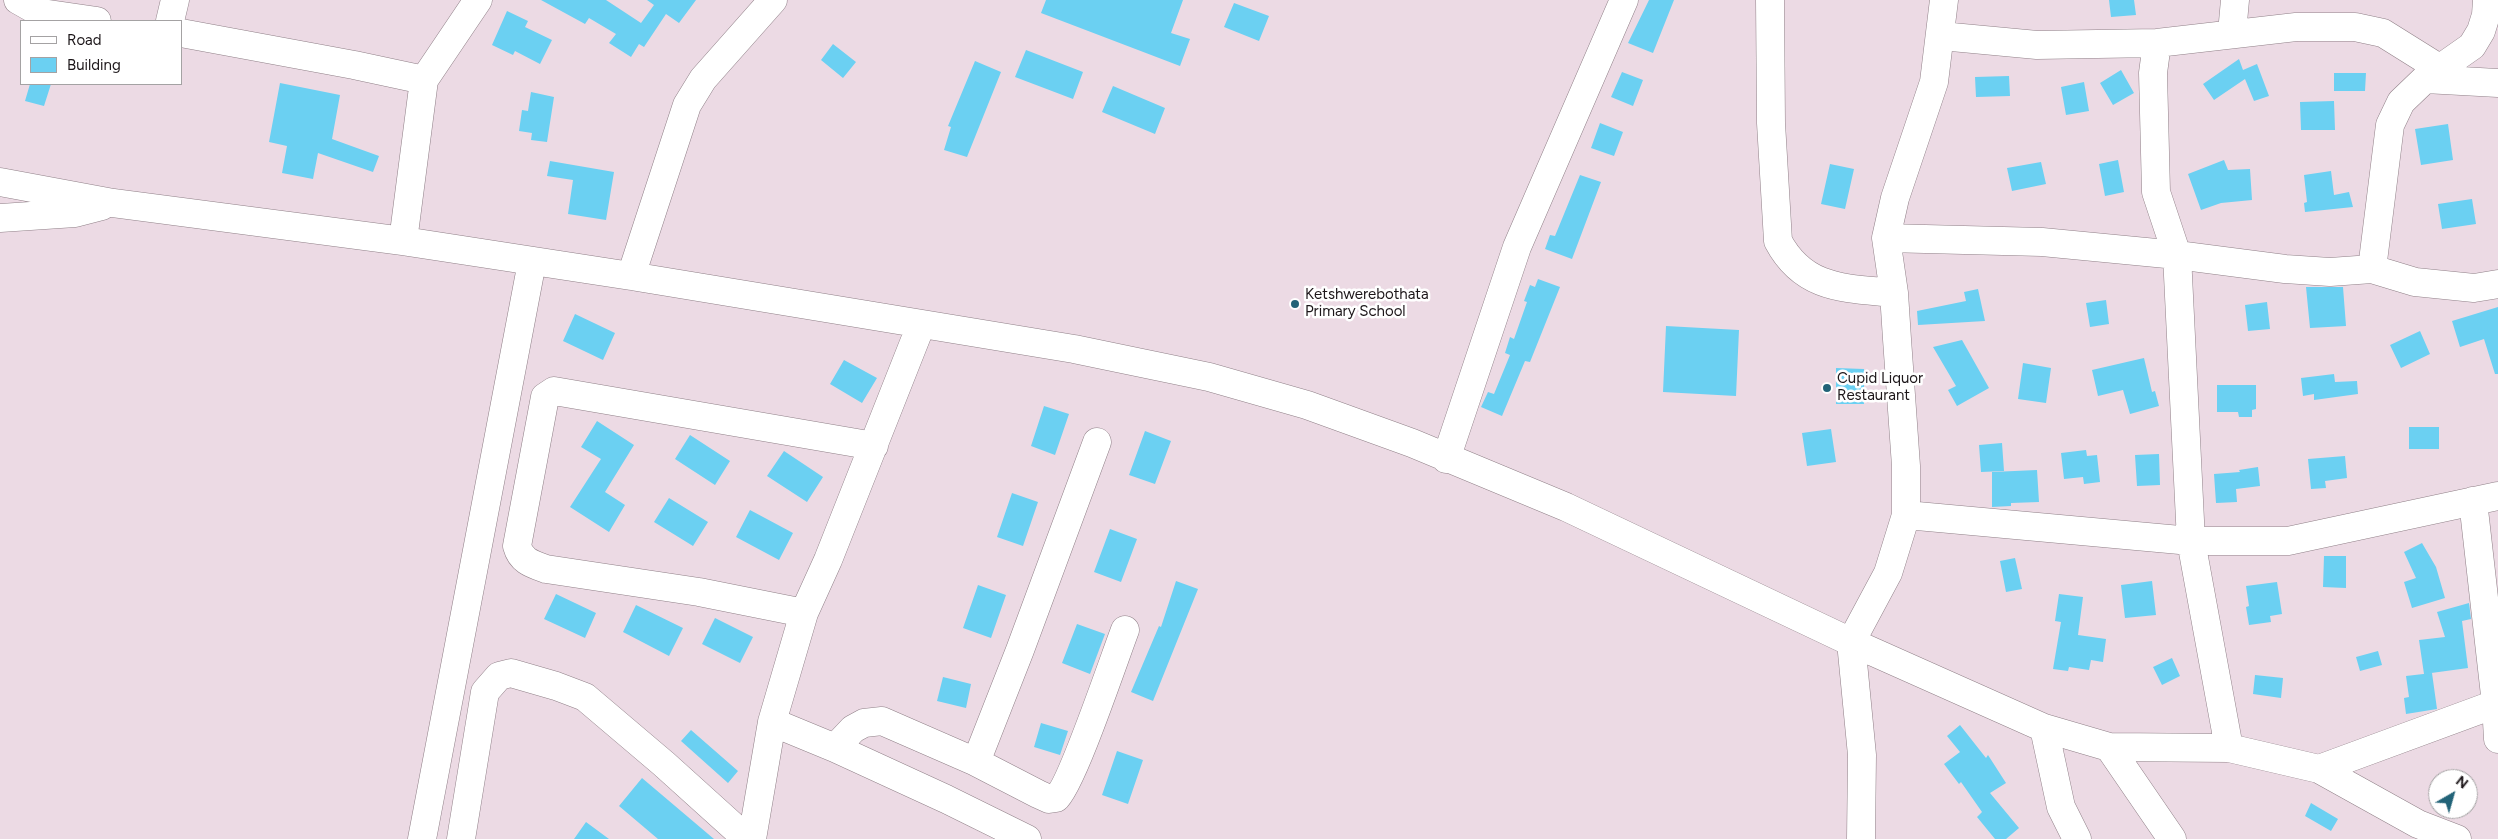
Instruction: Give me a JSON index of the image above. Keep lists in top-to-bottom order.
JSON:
{
  "places": ["Ketshwerebothata Primary School", "Cupid Liquor Restaurant"],
  "legend": ["Road", "Building"],
  "north": "top right"
}
